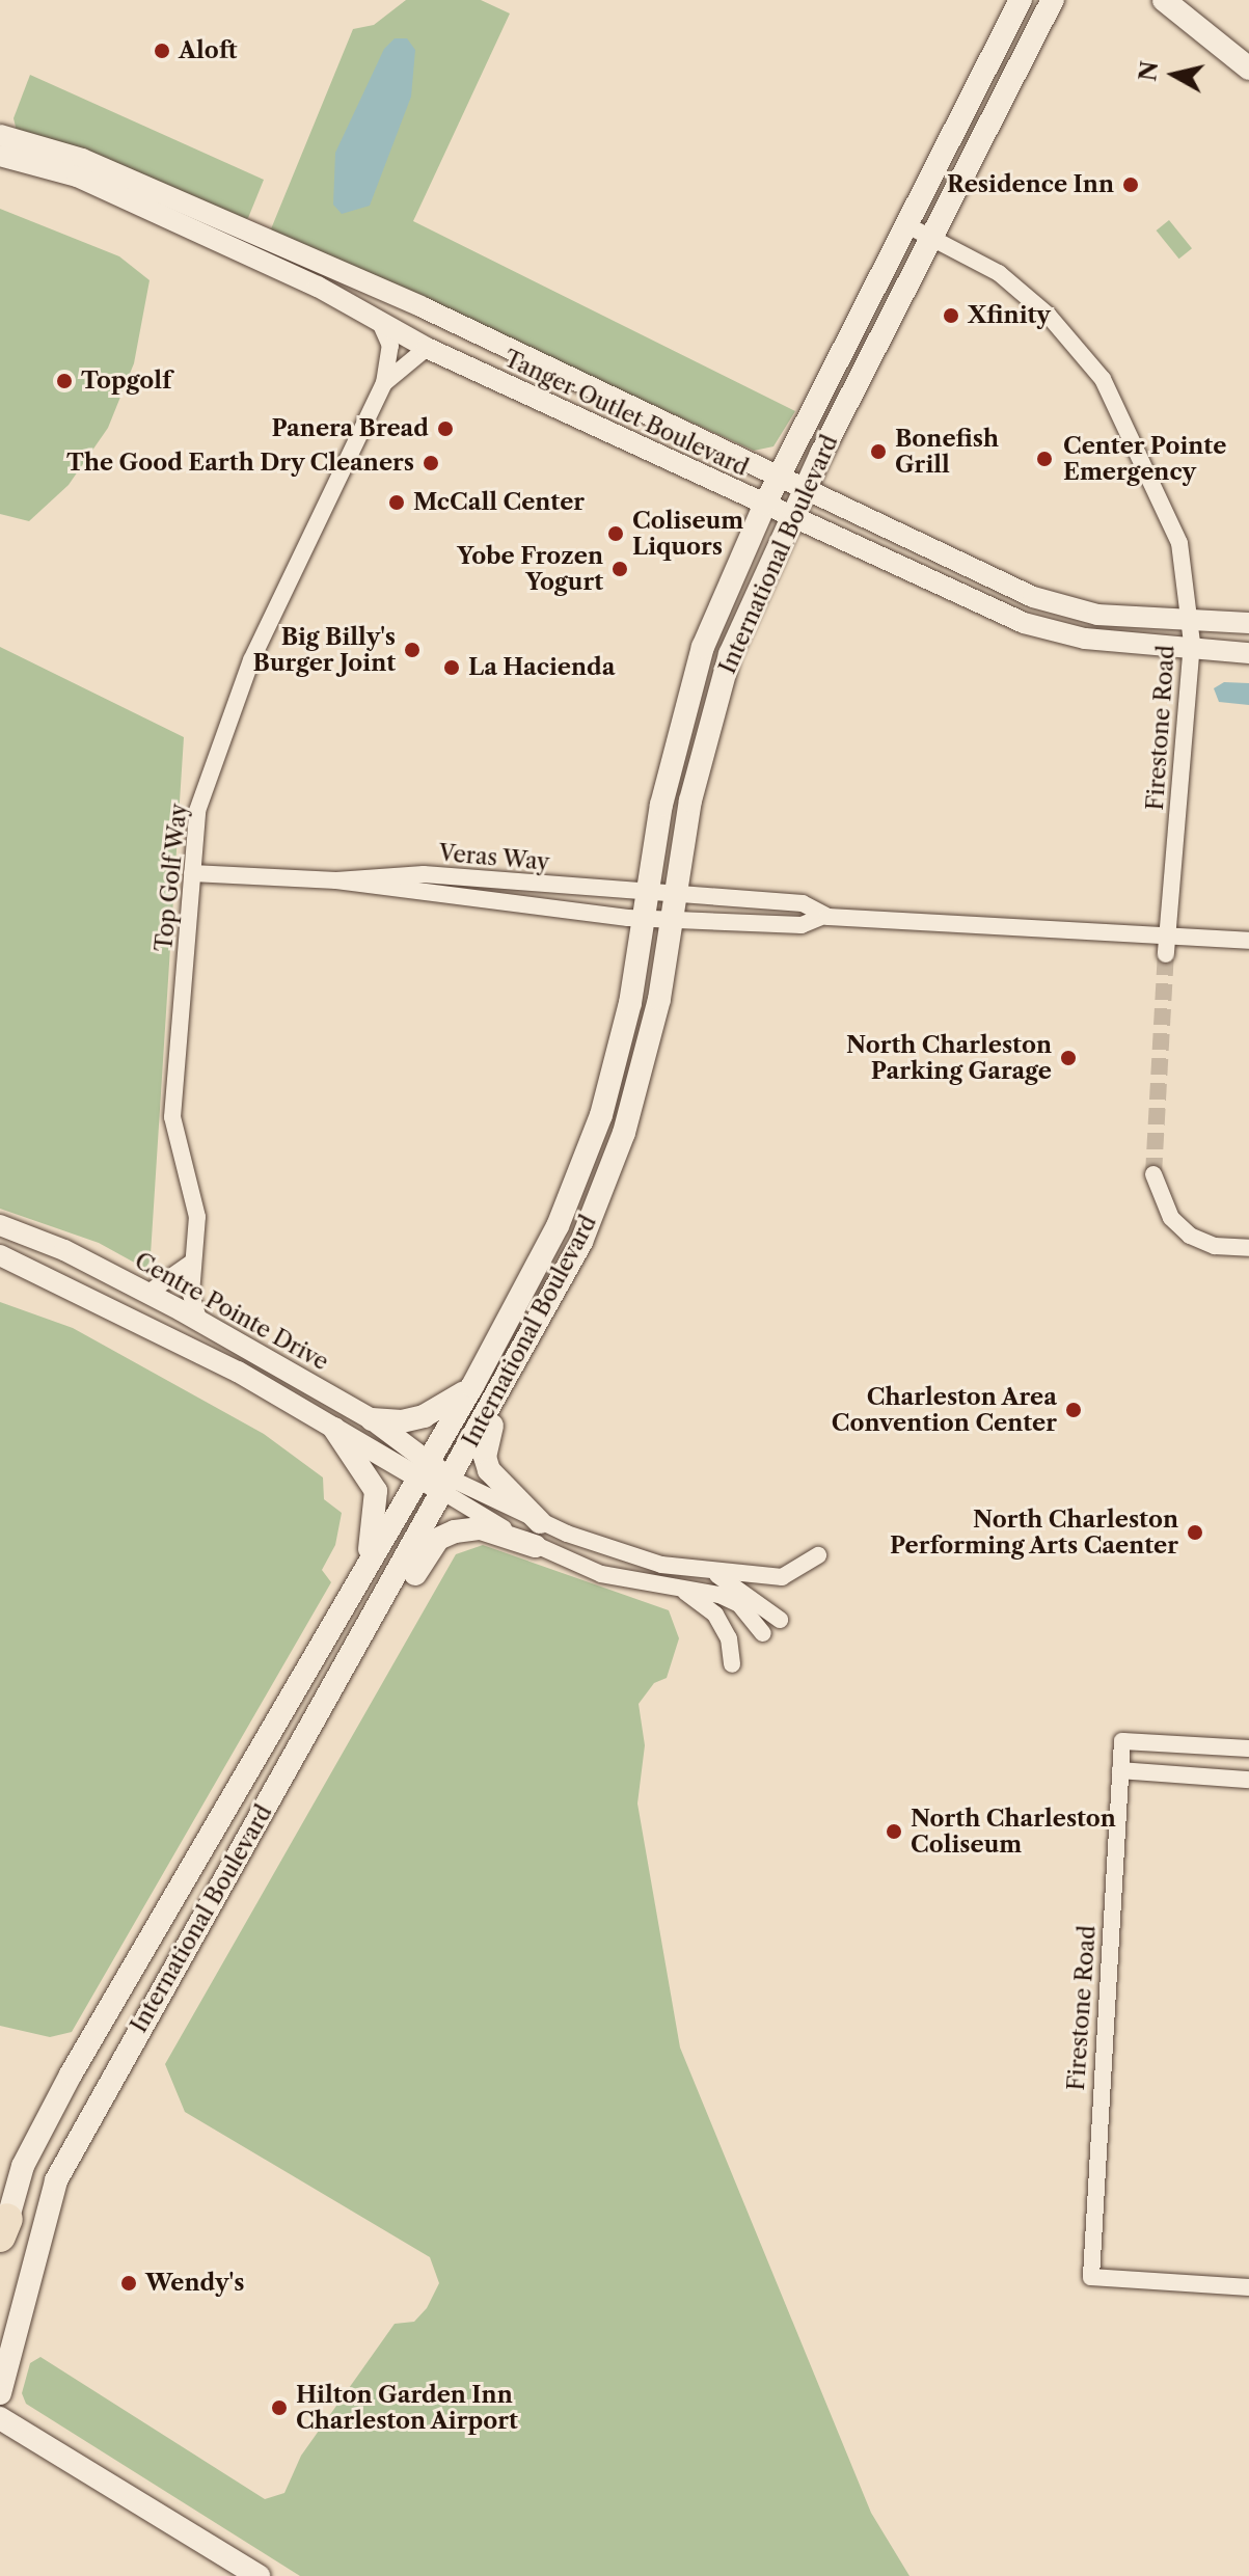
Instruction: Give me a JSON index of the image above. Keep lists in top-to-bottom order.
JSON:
{
  "streets": {
    "main road": ["International Boulevard"],
    "street": [
      "Tanger Outlet Boulevard",
      "Firestone Road",
      "Veras Way",
      "Top Golf Way",
      "Centre Pointe Drive"
    ]
  },
  "crossings": [
    ["Tanger Outlet Boulevard", "International Boulevard"],
    ["Tanger Outlet Boulevard", "Firestone Road"],
    ["Tanger Outlet Boulevard", "Top Golf Way"],
    ["International Boulevard", "Firestone Road"],
    ["International Boulevard", "Veras Way"],
    ["International Boulevard", "Centre Pointe Drive"],
    ["Veras Way", "Top Golf Way"],
    ["Top Golf Way", "Centre Pointe Drive"]
  ],
  "places": [
    "Aloft",
    "Residence Inn",
    "Xfinity",
    "Topgolf",
    "Panera Bread",
    "Bonefish Grill",
    "Center Pointe Emergency",
    "The Good Earth Dry Cleaners",
    "McCall Center",
    "Coliseum Liquors",
    "Yobe Frozen Yogurt",
    "Big Billy's Burger Joint",
    "La Hacienda",
    "North Charleston Parking Garage",
    "Charleston Area Convention Center",
    "North Charleston Performing Arts Caenter",
    "North Charleston Coliseum",
    "Wendy's",
    "Hilton Garden Inn Charleston Airport"
  ],
  "north": "left"
}
